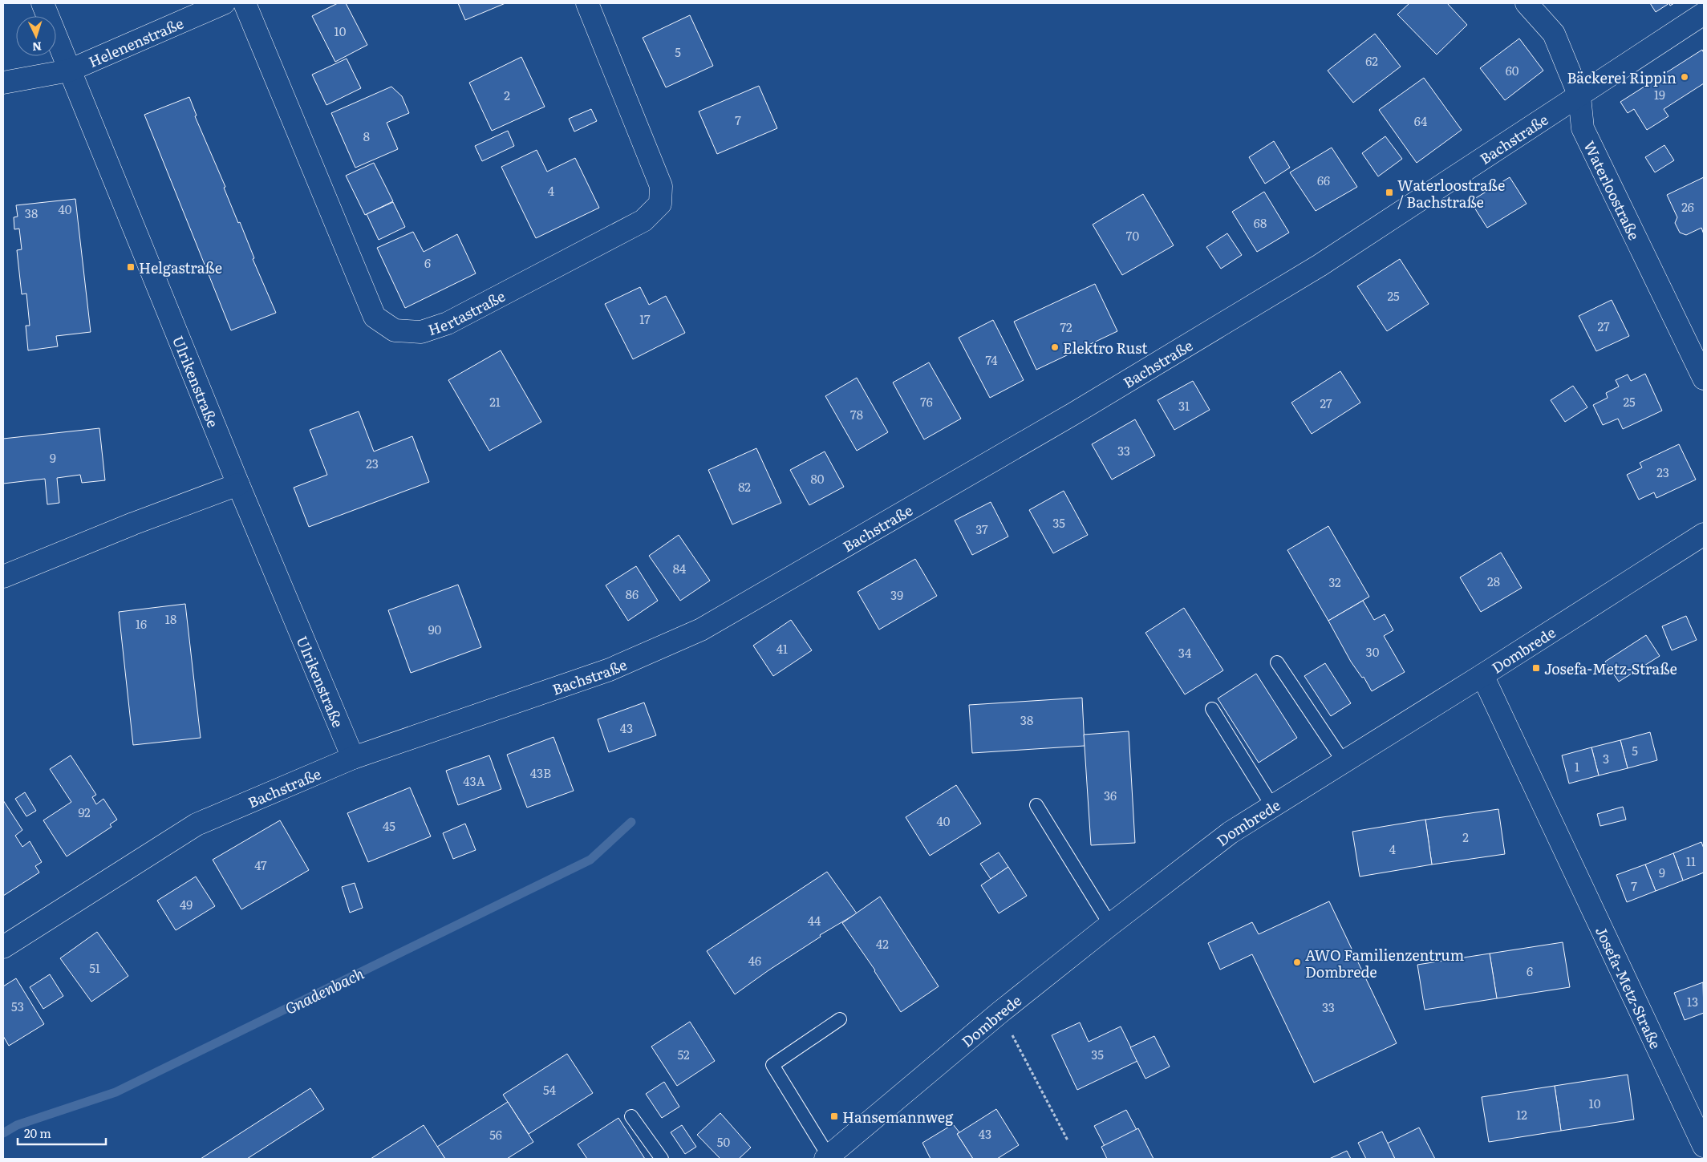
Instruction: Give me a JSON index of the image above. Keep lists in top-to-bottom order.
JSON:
{
  "streets": {
    "street": [
      "Helenenstraße",
      "Bachstraße",
      "Waterloostraße",
      "Hertastraße",
      "Ulrikenstraße",
      "Dombrede",
      "Josefa-Metz-Straße"
    ]
  },
  "crossings": [
    ["Helenenstraße", "Ulrikenstraße"],
    ["Bachstraße", "Waterloostraße"],
    ["Bachstraße", "Ulrikenstraße"],
    ["Dombrede", "Josefa-Metz-Straße"]
  ],
  "water": ["Gnadenbach"],
  "places": {
    "other": ["Bäckerei Rippin", "Elektro Rust", "AWO Familienzentrum Dombrede"],
    "transit": [
      "Waterloostraße / Bachstraße",
      "Helgastraße",
      "Josefa-Metz-Straße",
      "Hansemannweg"
    ]
  },
  "house_numbers": [
    "10",
    "5",
    "62",
    "60",
    "19",
    "2",
    "7",
    "64",
    "8",
    "66",
    "4",
    "26",
    "40",
    "38",
    "68",
    "70",
    "6",
    "25",
    "17",
    "27",
    "72",
    "74",
    "21",
    "76",
    "25",
    "27",
    "31",
    "78",
    "33",
    "9",
    "23",
    "23",
    "80",
    "82",
    "35",
    "37",
    "84",
    "28",
    "32",
    "86",
    "39",
    "18",
    "16",
    "90",
    "41",
    "30",
    "34",
    "38",
    "43",
    "5",
    "3",
    "1",
    "43B",
    "43A",
    "36",
    "92",
    "40",
    "45",
    "2",
    "4",
    "11",
    "47",
    "9",
    "7",
    "49",
    "44",
    "42",
    "46",
    "51",
    "6",
    "13",
    "53",
    "33",
    "52",
    "35",
    "54",
    "10",
    "12",
    "43",
    "56",
    "50"
  ],
  "scale_bar": "20 m",
  "north": "bottom"
}
